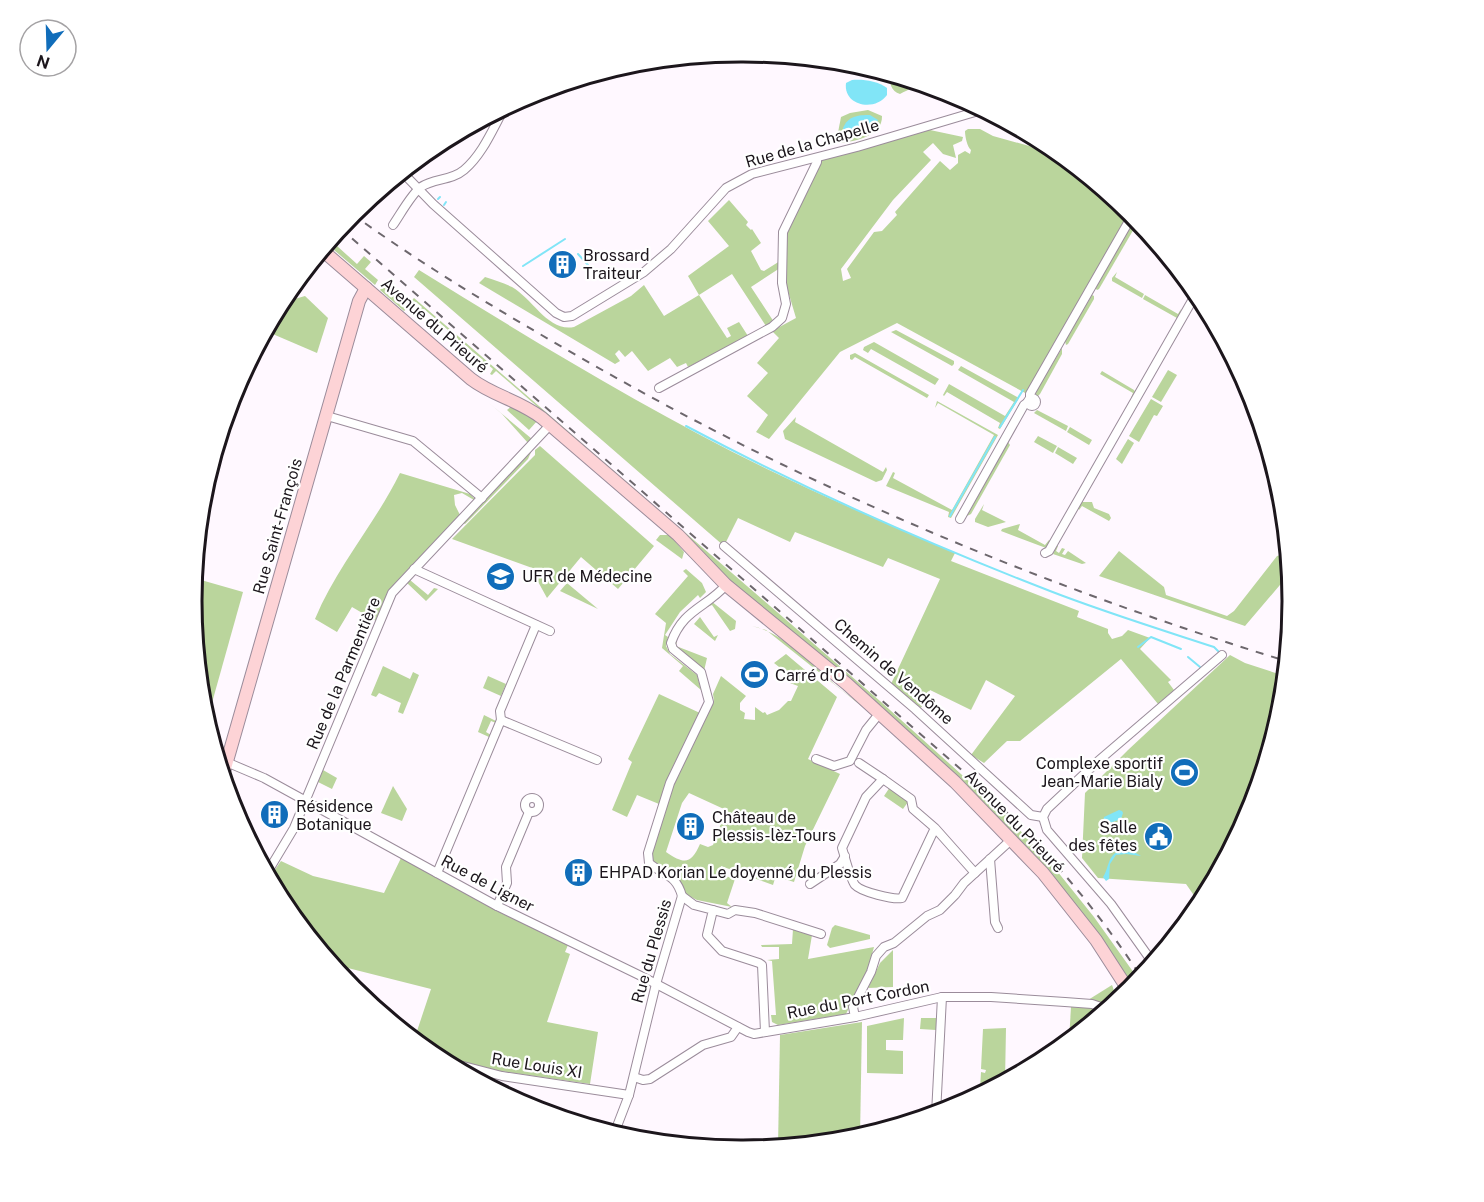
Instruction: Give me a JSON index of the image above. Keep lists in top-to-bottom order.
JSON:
{
  "streets": {
    "street": [
      "Rue de la Chapelle",
      "Avenue du Prieuré",
      "Rue Saint-François",
      "Chemin de Vendôme",
      "Rue de la Parmentière",
      "Rue de Ligner",
      "Rue du Plessis",
      "Rue du Port Cordon",
      "Rue Louis XI"
    ]
  },
  "crossings": [
    ["Avenue du Prieuré", "Rue Saint-François"],
    ["Avenue du Prieuré", "Rue de la Parmentière"],
    ["Avenue du Prieuré", "Rue du Plessis"],
    ["Rue de la Parmentière", "Rue de Ligner"],
    ["Rue de Ligner", "Rue du Plessis"],
    ["Rue de Ligner", "Rue du Port Cordon"],
    ["Rue du Plessis", "Rue Louis XI"]
  ],
  "places": {
    "building": [
      "Brossard Traiteur",
      "Résidence Botanique",
      "Château de Plessis-lèz-Tours",
      "EHPAD Korian Le doyenné du Plessis"
    ],
    "school or university": ["UFR de Médecine"],
    "sports": ["Carré d'O", "Complexe sportif Jean-Marie Bialy"],
    "public building": ["Salle des fêtes"]
  },
  "north": "bottom"
}
